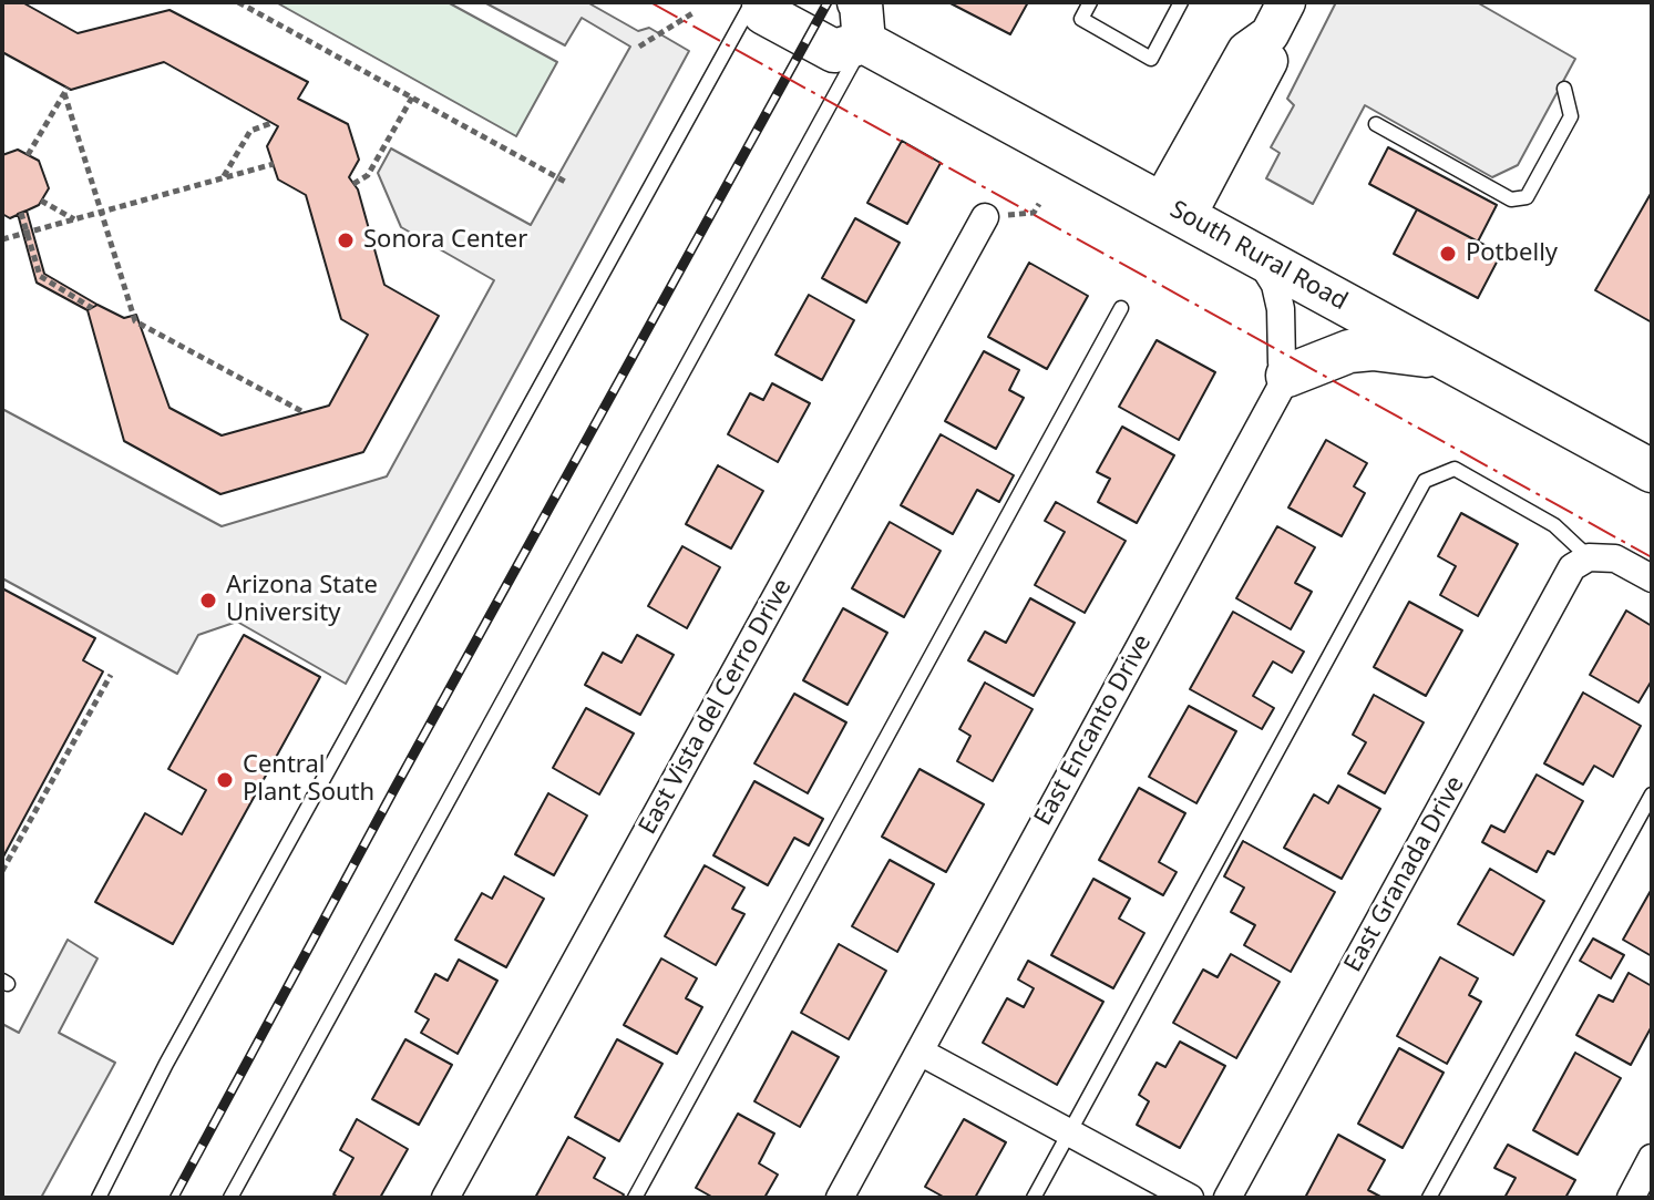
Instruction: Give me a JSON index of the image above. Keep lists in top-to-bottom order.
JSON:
{
  "streets": {
    "main road": ["South Rural Road"],
    "street": ["East Vista del Cerro Drive", "East Encanto Drive", "East Granada Drive"]
  },
  "places": [
    "Sonora Center",
    "Potbelly",
    "Arizona State University",
    "Central Plant South"
  ]
}
